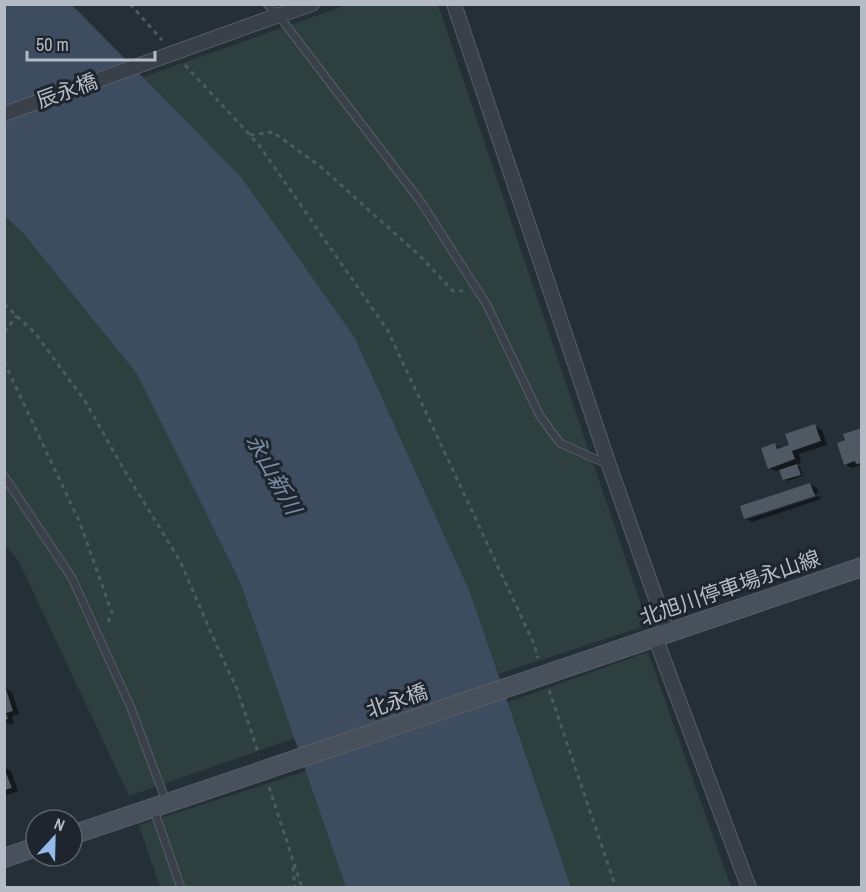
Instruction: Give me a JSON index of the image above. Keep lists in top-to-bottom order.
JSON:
{
  "streets": {
    "main road": ["北旭川停車場永山線", "北永橋"],
    "street": ["辰永橋"]
  },
  "crossings": [
    ["北旭川停車場永山線", "北永橋"]
  ],
  "water": ["永山新川"],
  "scale_bar": "50 m",
  "north": "top"
}
